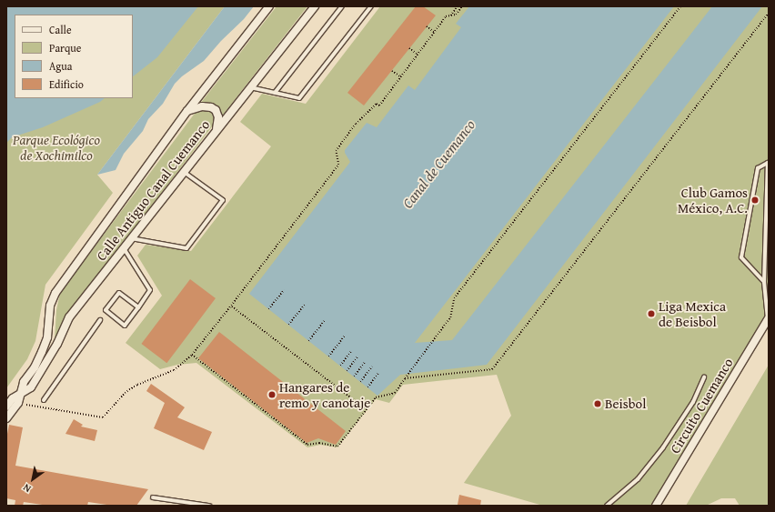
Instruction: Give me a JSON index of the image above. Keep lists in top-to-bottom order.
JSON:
{
  "streets": {
    "street": ["Calle Antiguo Canal Cuemanco", "Circuito Cuemanco"]
  },
  "water": ["Canal de Cuemanco"],
  "parks": ["Parque Ecológico de Xochimilco"],
  "places": [
    "Club Gamos México, A.C.",
    "Liga Mexica de Beisbol",
    "Hangares de remo y canotaje",
    "Beisbol"
  ],
  "legend": [
    "Calle",
    "Parque",
    "Agua",
    "Edificio"
  ],
  "north": "bottom left"
}
